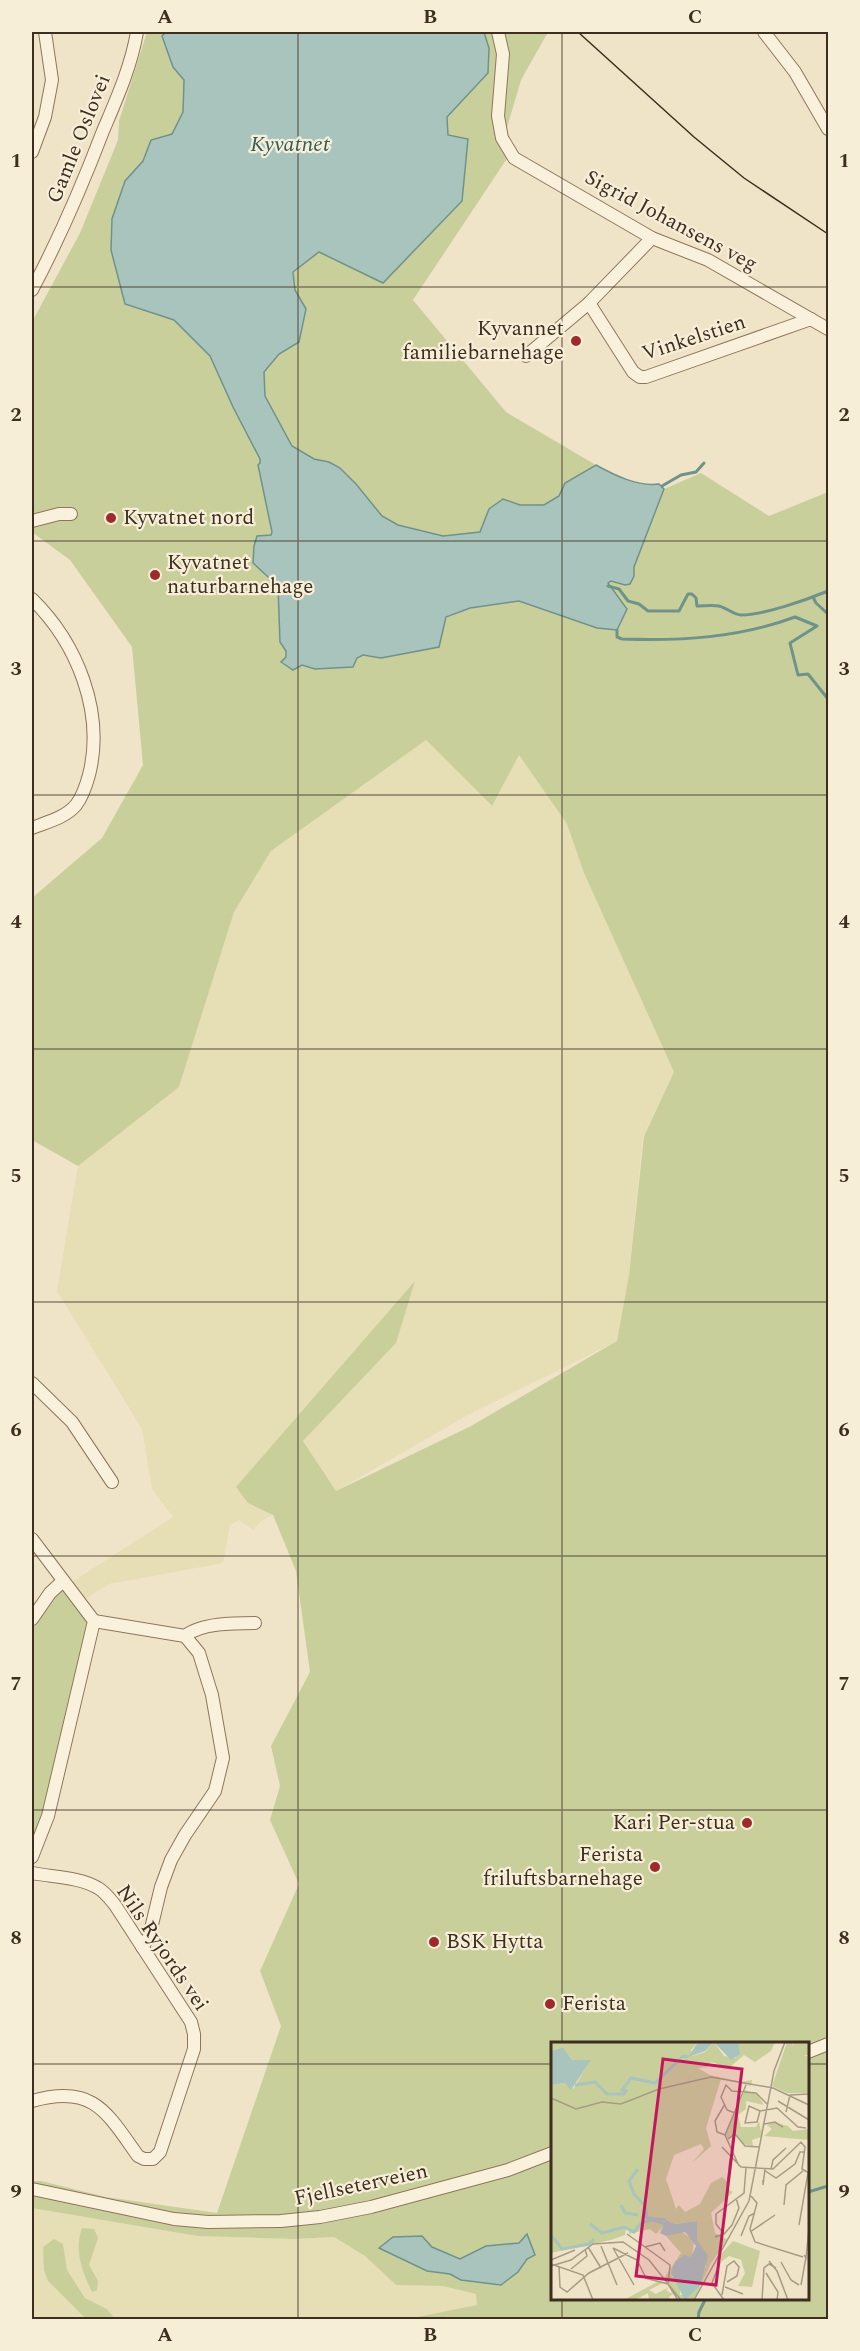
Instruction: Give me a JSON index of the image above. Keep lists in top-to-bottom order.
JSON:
{
  "streets": {
    "street": [
      "Gamle Oslovei",
      "Sigrid Johansens veg",
      "Vinkelstien",
      "Nils Ryjords vei",
      "Fjellseterveien"
    ]
  },
  "crossings": [
    ["Sigrid Johansens veg", "Vinkelstien"]
  ],
  "water": ["Kyvatnet"],
  "places": [
    "Kyvannet familiebarnehage",
    "Kyvatnet nord",
    "Kyvatnet naturbarnehage",
    "Kari Per-stua",
    "Ferista friluftsbarnehage",
    "BSK Hytta",
    "Ferista"
  ],
  "grid": {
    "columns": ["A", "B", "C"],
    "rows": [
      "1",
      "2",
      "3",
      "4",
      "5",
      "6",
      "7",
      "8",
      "9"
    ]
  }
}
